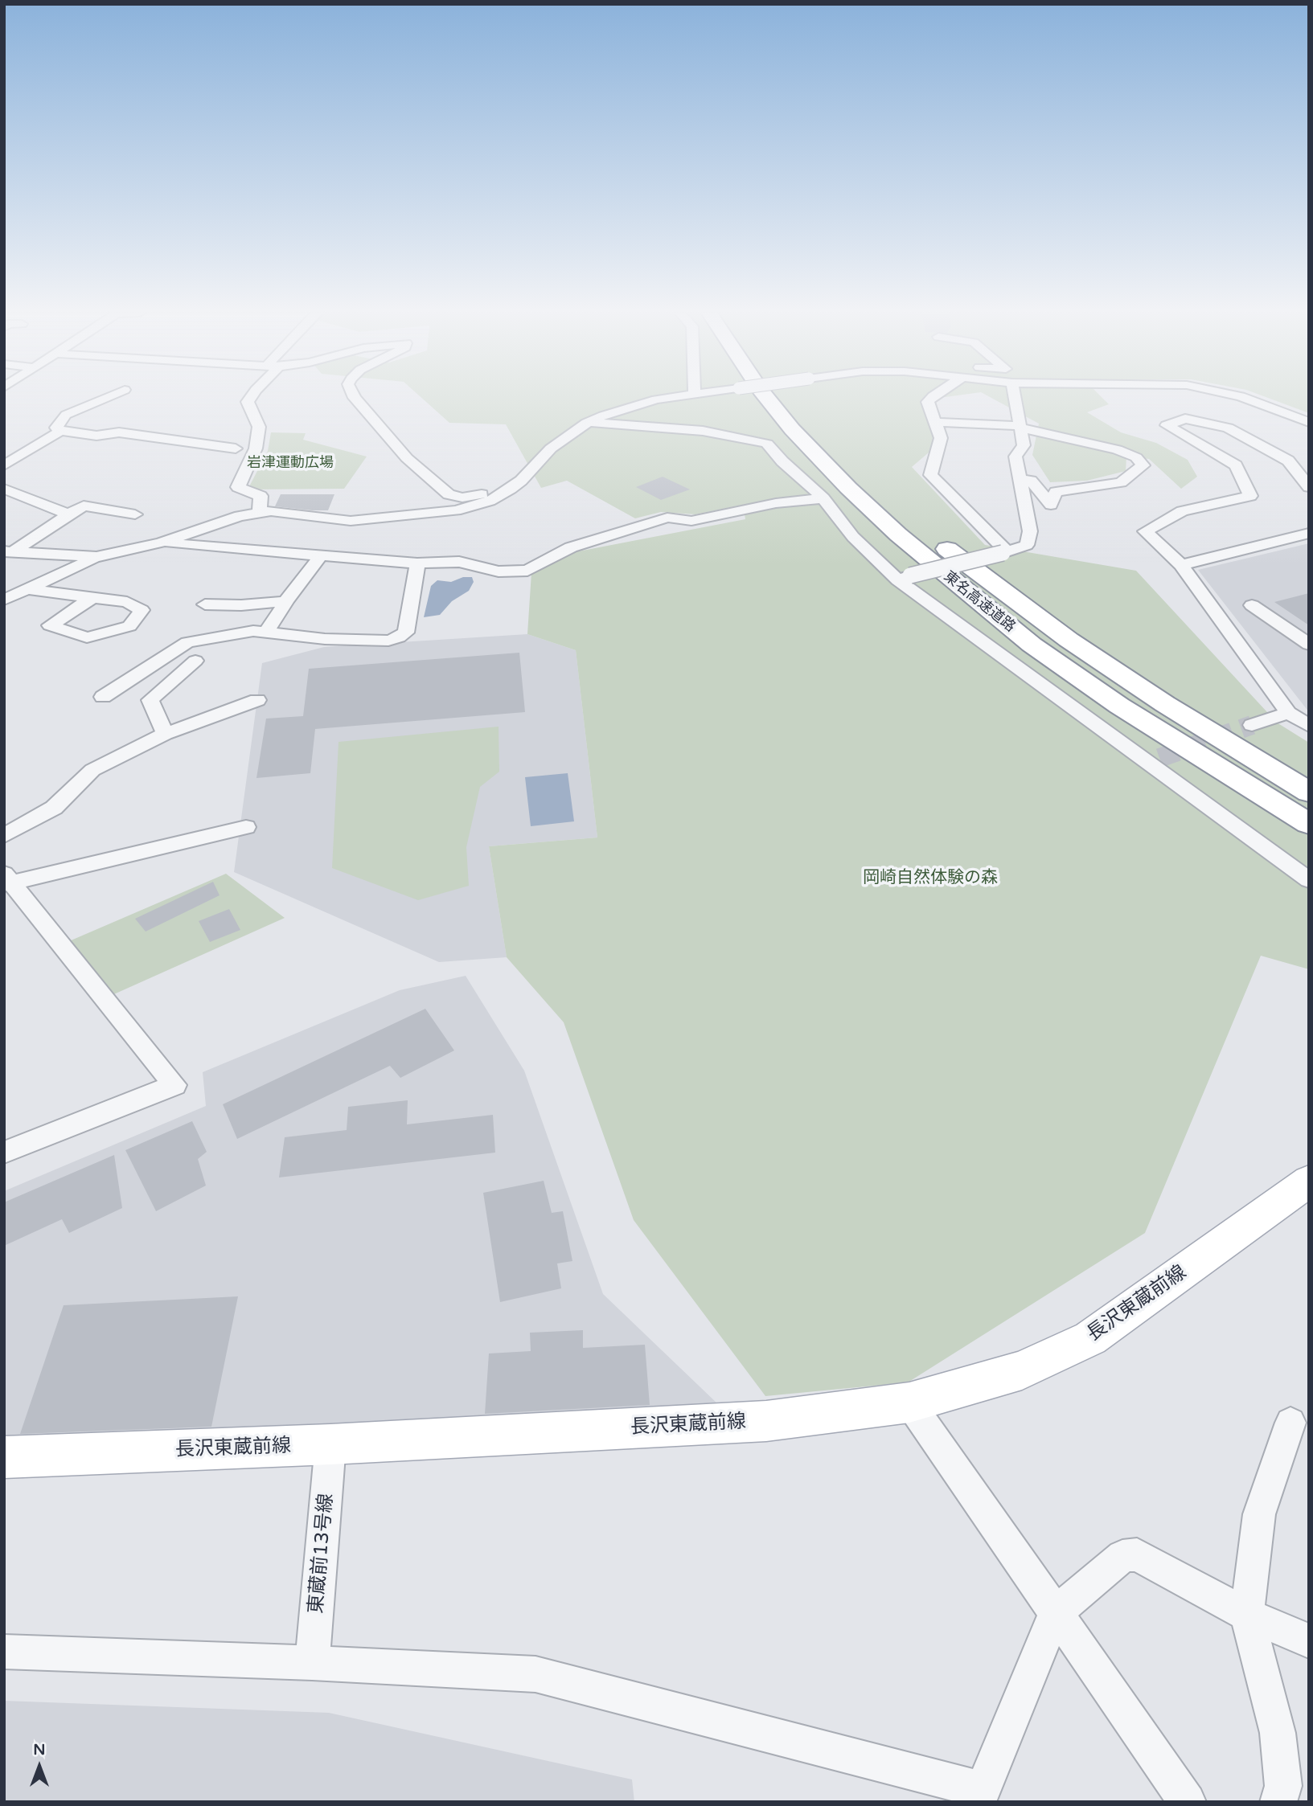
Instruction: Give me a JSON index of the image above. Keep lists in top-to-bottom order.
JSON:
{
  "streets": {
    "highway": ["東名高速道路"],
    "main road": ["長沢東蔵前線"],
    "street": ["東蔵前13号線"]
  },
  "crossings": [
    ["長沢東蔵前線", "東蔵前13号線"]
  ],
  "parks": ["岩津運動広場", "岡崎自然体験の森"],
  "north": "top"
}
